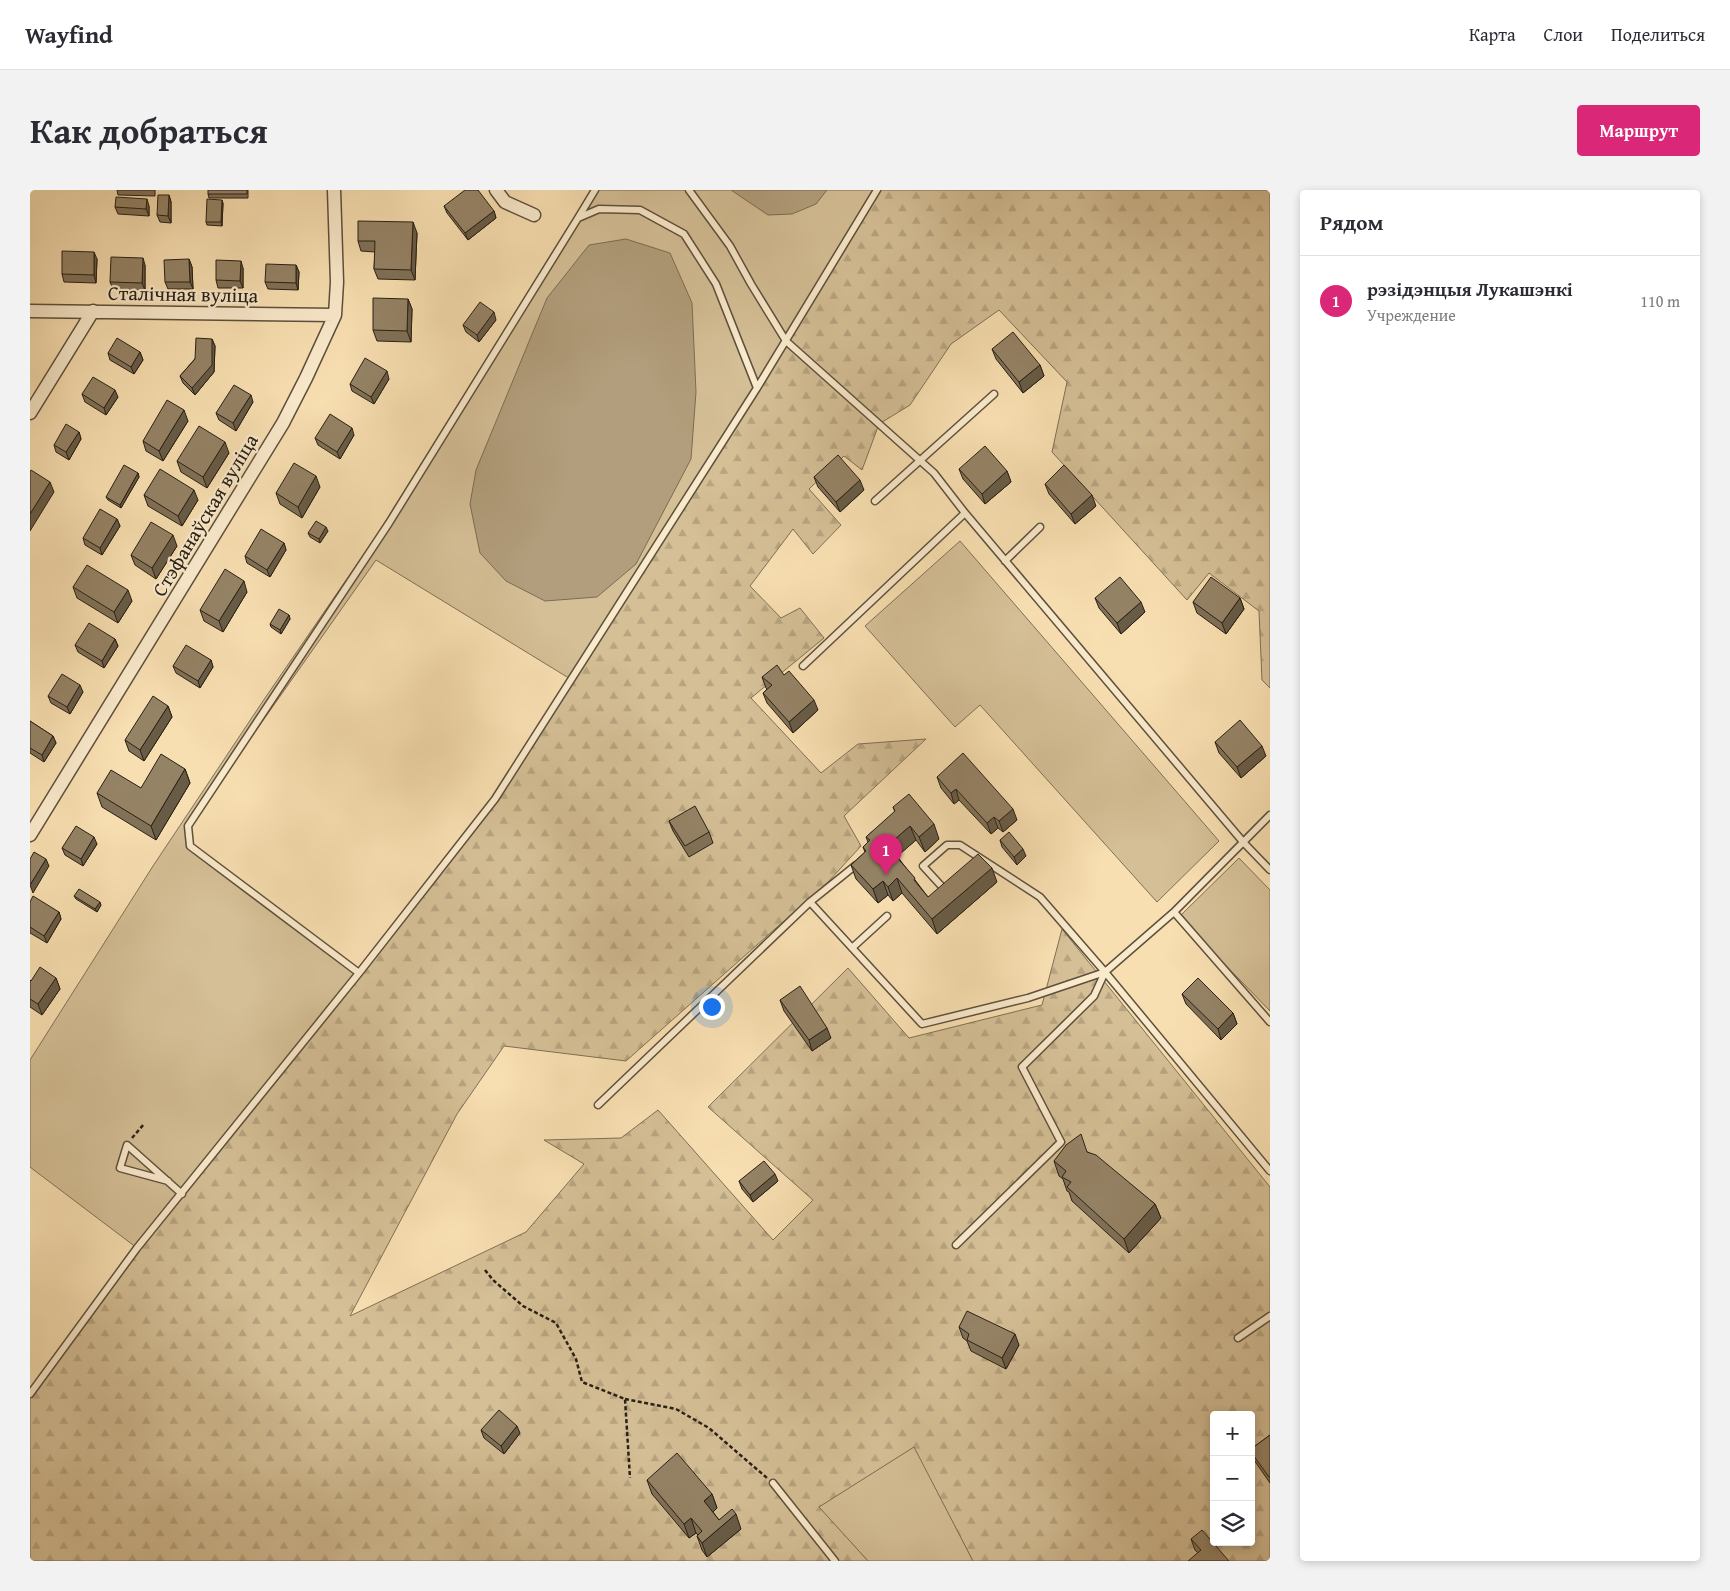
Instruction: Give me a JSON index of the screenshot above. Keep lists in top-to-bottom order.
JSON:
{
  "streets": {
    "street": ["Сталічная вуліца", "Стэфанаўская вуліца"]
  },
  "crossings": [
    ["Сталічная вуліца", "Стэфанаўская вуліца"]
  ],
  "page": {
    "header": "Wayfind",
    "nav": ["Карта", "Слои", "Поделиться"],
    "title": "Как добраться",
    "buttons": "Маршрут",
    "heading": "Рядом",
    "list": [
      {
        "mark": "1",
        "name": "рэзідэнцыя Лукашэнкі",
        "note": "Учреждение",
        "value": "110 m"
      }
    ],
    "pins": "1",
    "map_buttons": ["+", "−"]
  }
}
